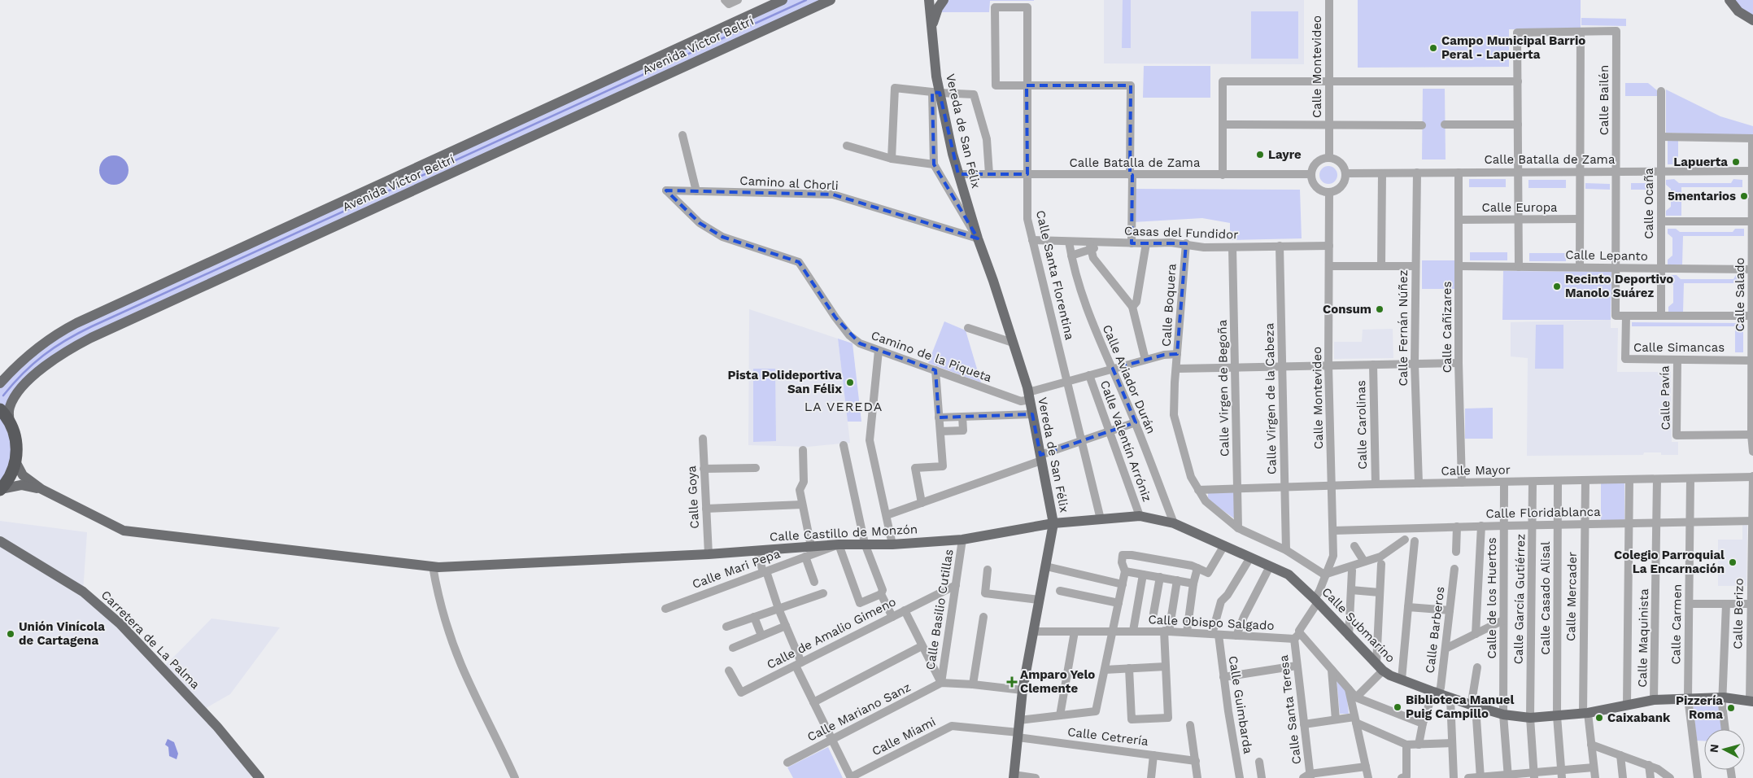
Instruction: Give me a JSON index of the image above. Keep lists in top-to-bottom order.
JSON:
{
  "streets": {
    "main road": [
      "Avenida Víctor Beltrí",
      "Vereda de San Félix",
      "Calle Castillo de Monzón",
      "Calle Submarino",
      "Carretera de La Palma"
    ],
    "street": [
      "Calle Montevideo",
      "Calle Bailén",
      "Calle Batalla de Zama",
      "Camino al Chorli",
      "Calle Ocaña",
      "Calle Europa",
      "Casas del Fundidor",
      "Calle Lepanto",
      "Calle Santa Florentina",
      "Calle Salado",
      "Calle Boquera",
      "Calle Cañizares",
      "Calle Fernán Núñez",
      "Calle Simancas",
      "Camino de la Piqueta",
      "Calle Aviador Durán",
      "Calle Virgen de Begoña",
      "Calle Pavía",
      "Calle Virgen de la Cabeza",
      "Calle Carolinas",
      "Calle Valentín Arróniz",
      "Calle Mayor",
      "Calle Goya",
      "Calle Floridablanca",
      "Calle Mari Pepa",
      "Calle Mercader",
      "Calle de los Huertos",
      "Calle Casado Alisal",
      "Calle García Gutiérrez",
      "Calle Basilio Cutillas",
      "Calle Berizo",
      "Calle Obispo Salgado",
      "Calle Carmen",
      "Calle Barberos",
      "Calle de Amalio Gimeno",
      "Calle Maquinista",
      "Calle Guimbarda",
      "Calle Santa Teresa",
      "Calle Mariano Sanz",
      "Calle Miami",
      "Calle Cetrería"
    ]
  },
  "crossings": [
    ["Calle Montevideo", "Calle Batalla de Zama"],
    ["Calle Montevideo", "Casas del Fundidor"],
    ["Calle Montevideo", "Calle Boquera"],
    ["Calle Montevideo", "Calle Mayor"],
    ["Calle Montevideo", "Calle Floridablanca"],
    ["Calle Montevideo", "Calle Submarino"],
    ["Calle Bailén", "Calle Batalla de Zama"],
    ["Calle Bailén", "Calle Lepanto"],
    ["Calle Bailén", "Calle Simancas"],
    ["Vereda de San Félix", "Calle Batalla de Zama"],
    ["Vereda de San Félix", "Camino al Chorli"],
    ["Vereda de San Félix", "Camino de la Piqueta"],
    ["Vereda de San Félix", "Calle Castillo de Monzón"],
    ["Vereda de San Félix", "Calle Obispo Salgado"],
    ["Vereda de San Félix", "Calle Submarino"],
    ["Vereda de San Félix", "Calle Miami"],
    ["Vereda de San Félix", "Calle Cetrería"],
    ["Calle Batalla de Zama", "Calle Ocaña"],
    ["Calle Batalla de Zama", "Calle Santa Florentina"],
    ["Calle Batalla de Zama", "Calle Salado"],
    ["Calle Batalla de Zama", "Calle Cañizares"],
    ["Calle Batalla de Zama", "Calle Fernán Núñez"],
    ["Camino al Chorli", "Camino de la Piqueta"],
    ["Calle Ocaña", "Calle Lepanto"],
    ["Calle Europa", "Calle Cañizares"],
    ["Casas del Fundidor", "Calle Santa Florentina"],
    ["Casas del Fundidor", "Calle Boquera"],
    ["Casas del Fundidor", "Calle Aviador Durán"],
    ["Casas del Fundidor", "Calle Virgen de Begoña"],
    ["Casas del Fundidor", "Calle Virgen de la Cabeza"],
    ["Calle Lepanto", "Calle Salado"],
    ["Calle Lepanto", "Calle Cañizares"],
    ["Calle Santa Florentina", "Calle Submarino"],
    ["Calle Salado", "Calle Simancas"],
    ["Calle Salado", "Calle Pavía"],
    ["Calle Boquera", "Calle Virgen de Begoña"],
    ["Calle Boquera", "Calle Virgen de la Cabeza"],
    ["Calle Boquera", "Calle Mayor"],
    ["Calle Cañizares", "Calle Mayor"],
    ["Calle Fernán Núñez", "Calle Mayor"],
    ["Calle Simancas", "Calle Pavía"],
    ["Calle Aviador Durán", "Calle Submarino"],
    ["Calle Virgen de Begoña", "Calle Mayor"],
    ["Calle Virgen de la Cabeza", "Calle Mayor"],
    ["Calle Carolinas", "Calle Mayor"],
    ["Calle Valentín Arróniz", "Calle Submarino"],
    ["Calle Mayor", "Calle Mercader"],
    ["Calle Mayor", "Calle de los Huertos"],
    ["Calle Mayor", "Calle Casado Alisal"],
    ["Calle Mayor", "Calle García Gutiérrez"],
    ["Calle Mayor", "Calle Berizo"],
    ["Calle Mayor", "Calle Carmen"],
    ["Calle Mayor", "Calle Maquinista"],
    ["Calle Goya", "Calle Castillo de Monzón"],
    ["Calle Floridablanca", "Calle Mercader"],
    ["Calle Floridablanca", "Calle de los Huertos"],
    ["Calle Floridablanca", "Calle Casado Alisal"],
    ["Calle Floridablanca", "Calle García Gutiérrez"],
    ["Calle Floridablanca", "Calle Berizo"],
    ["Calle Floridablanca", "Calle Carmen"],
    ["Calle Floridablanca", "Calle Maquinista"],
    ["Calle Castillo de Monzón", "Calle Mari Pepa"],
    ["Calle Castillo de Monzón", "Calle Basilio Cutillas"],
    ["Calle Castillo de Monzón", "Calle Submarino"],
    ["Calle Mercader", "Calle Submarino"],
    ["Calle de los Huertos", "Calle Submarino"],
    ["Calle Casado Alisal", "Calle Submarino"],
    ["Calle García Gutiérrez", "Calle Submarino"],
    ["Calle Basilio Cutillas", "Calle de Amalio Gimeno"],
    ["Calle Basilio Cutillas", "Calle Mariano Sanz"],
    ["Calle Berizo", "Calle Submarino"],
    ["Calle Obispo Salgado", "Calle Guimbarda"],
    ["Calle Obispo Salgado", "Calle Santa Teresa"],
    ["Calle Carmen", "Calle Submarino"],
    ["Calle Submarino", "Calle Barberos"],
    ["Calle Submarino", "Calle Maquinista"],
    ["Calle Submarino", "Calle Guimbarda"],
    ["Calle Miami", "Calle Cetrería"]
  ],
  "districts": ["LA VEREDA"],
  "places": {
    "other": [
      "Campo Municipal Barrio Peral - Lapuerta",
      "Layre",
      "Lapuerta",
      "5mentarios",
      "Recinto Deportivo Manolo Suárez",
      "Consum",
      "Pista Polideportiva San Félix",
      "Colegio Parroquial La Encarnación",
      "Unión Vinícola de Cartagena",
      "Biblioteca Manuel Puig Campillo",
      "Pizzería Roma",
      "Caixabank"
    ],
    "health": ["Amparo Yelo Clemente"]
  },
  "north": "left"
}
